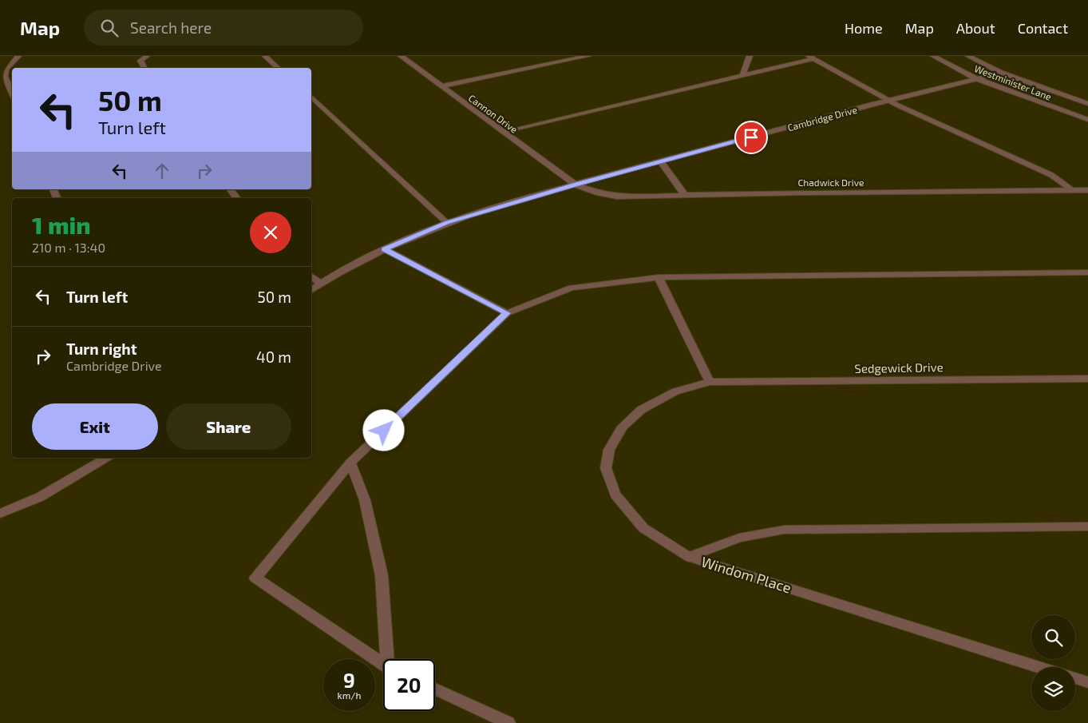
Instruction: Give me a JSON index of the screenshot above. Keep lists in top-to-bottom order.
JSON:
{
  "streets": {
    "street": [
      "Westminister Lane",
      "Cannon Drive",
      "Cambridge Drive",
      "Chadwick Drive",
      "Sedgewick Drive",
      "Windom Place"
    ]
  },
  "crossings": [
    ["Westminister Lane", "Cambridge Drive"],
    ["Cannon Drive", "Cambridge Drive"],
    ["Cannon Drive", "Chadwick Drive"],
    ["Cambridge Drive", "Chadwick Drive"],
    ["Sedgewick Drive", "Windom Place"]
  ],
  "page": {
    "header": "Map",
    "search": "Search here",
    "nav": [
      "Home",
      "Map",
      "About",
      "Contact"
    ],
    "turn": ["50 m", "Turn left"],
    "heading": ["1 min", "210 m · 13:40"],
    "list": [
      {
        "name": "Turn left",
        "value": "50 m"
      },
      {
        "name": "Turn right",
        "note": "Cambridge Drive",
        "value": "40 m"
      }
    ],
    "buttons": ["Exit", "Share"],
    "speed": "9 km/h",
    "limit": "20"
  }
}
